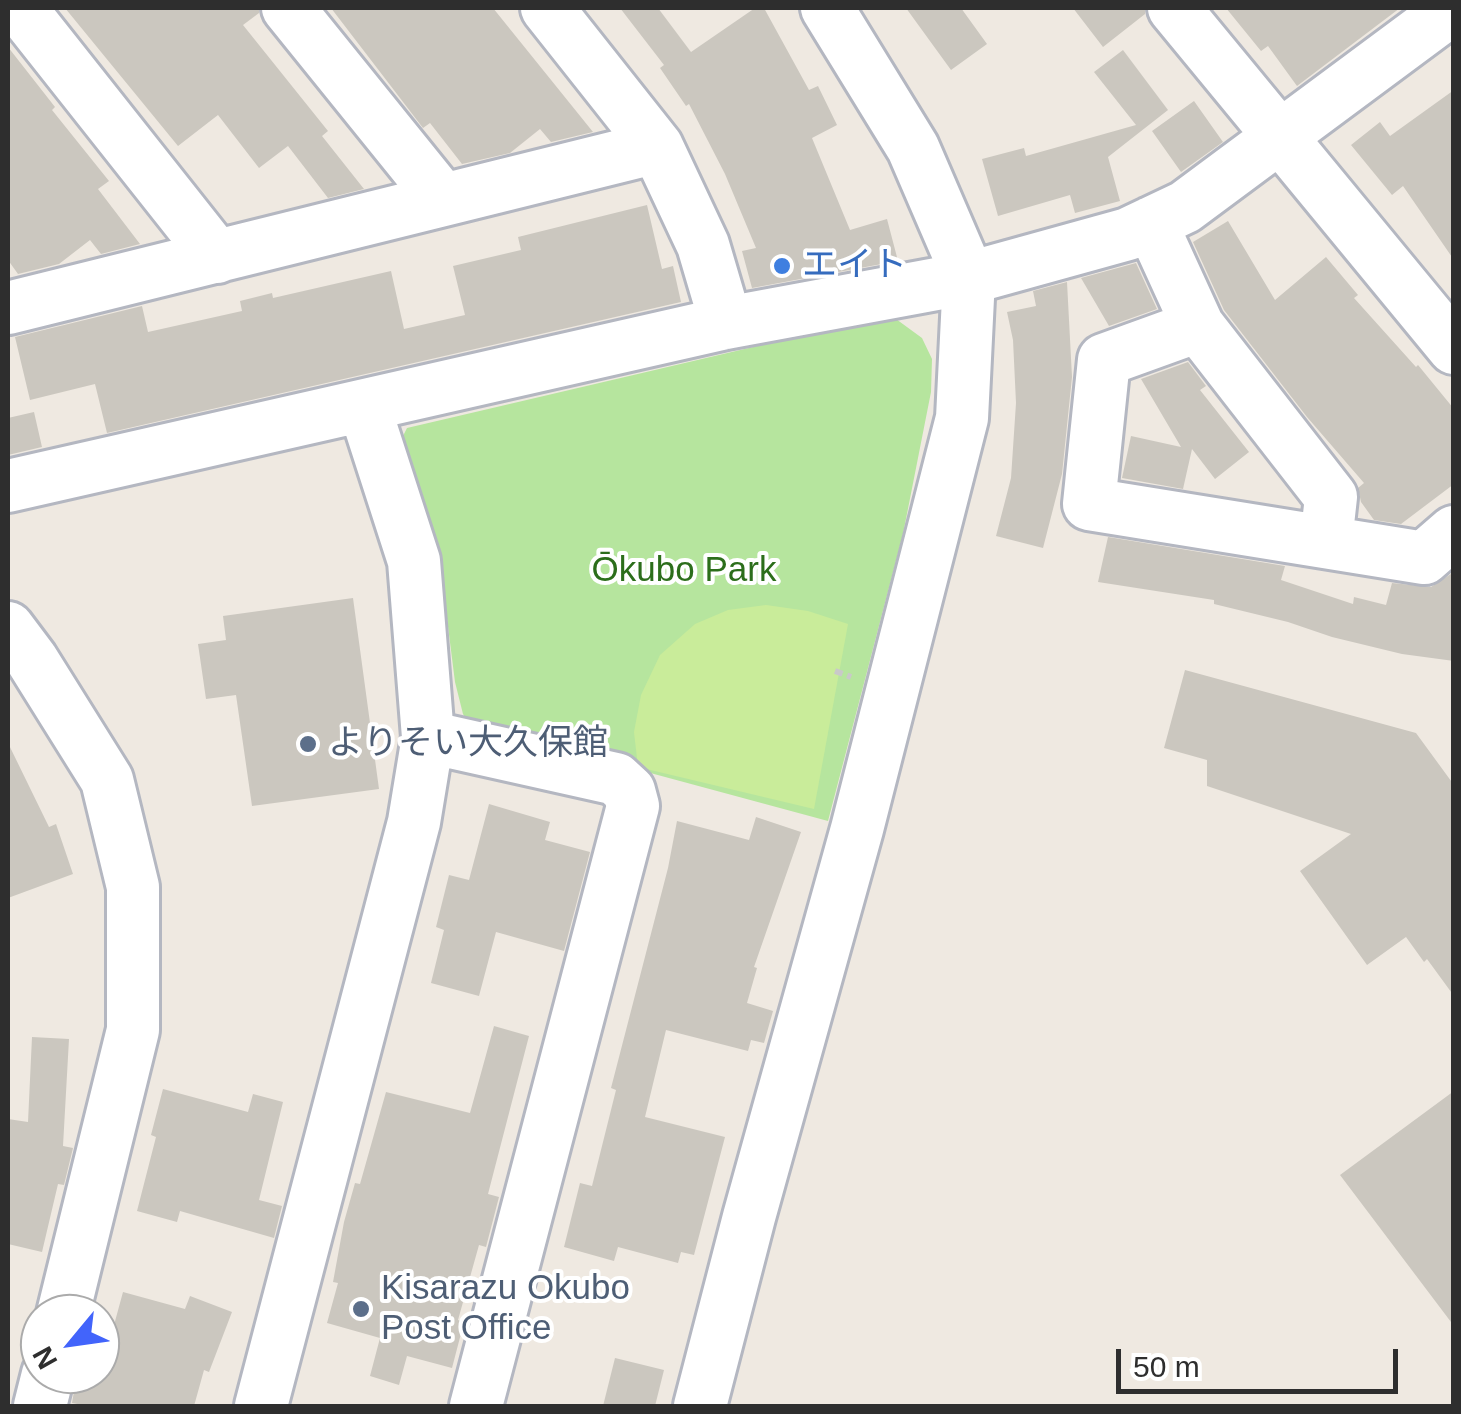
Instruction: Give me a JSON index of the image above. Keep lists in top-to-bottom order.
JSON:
{
  "parks": ["Ōkubo Park"],
  "places": ["エイト", "よりそい大久保館", "Kisarazu Okubo Post Office"],
  "scale_bar": "50 m",
  "north": "bottom left"
}
